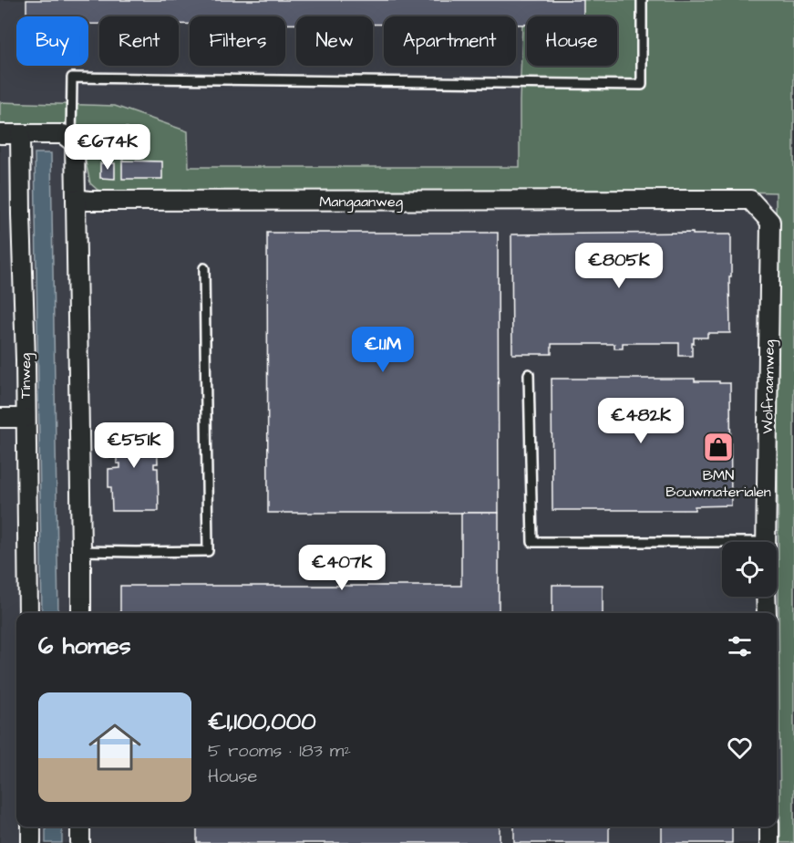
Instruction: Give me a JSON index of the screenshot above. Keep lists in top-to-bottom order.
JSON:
{
  "streets": {
    "street": ["Mangaanweg", "Tinweg", "Wolfraamweg"]
  },
  "crossings": [
    ["Mangaanweg", "Wolfraamweg"]
  ],
  "places": {
    "shop": ["BMN Bouwmaterialen"]
  },
  "page": {
    "chip": [
      "Buy",
      "Rent",
      "Filters",
      "New",
      "Apartment",
      "House"
    ],
    "price": [
      "€674K",
      "€805K",
      "€1.1M",
      "€482K",
      "€551K",
      "€407K"
    ],
    "heading": "6 homes",
    "list": [
      {
        "name": "€1,100,000",
        "note": "5 rooms · 183 m² · House"
      }
    ]
  }
}
